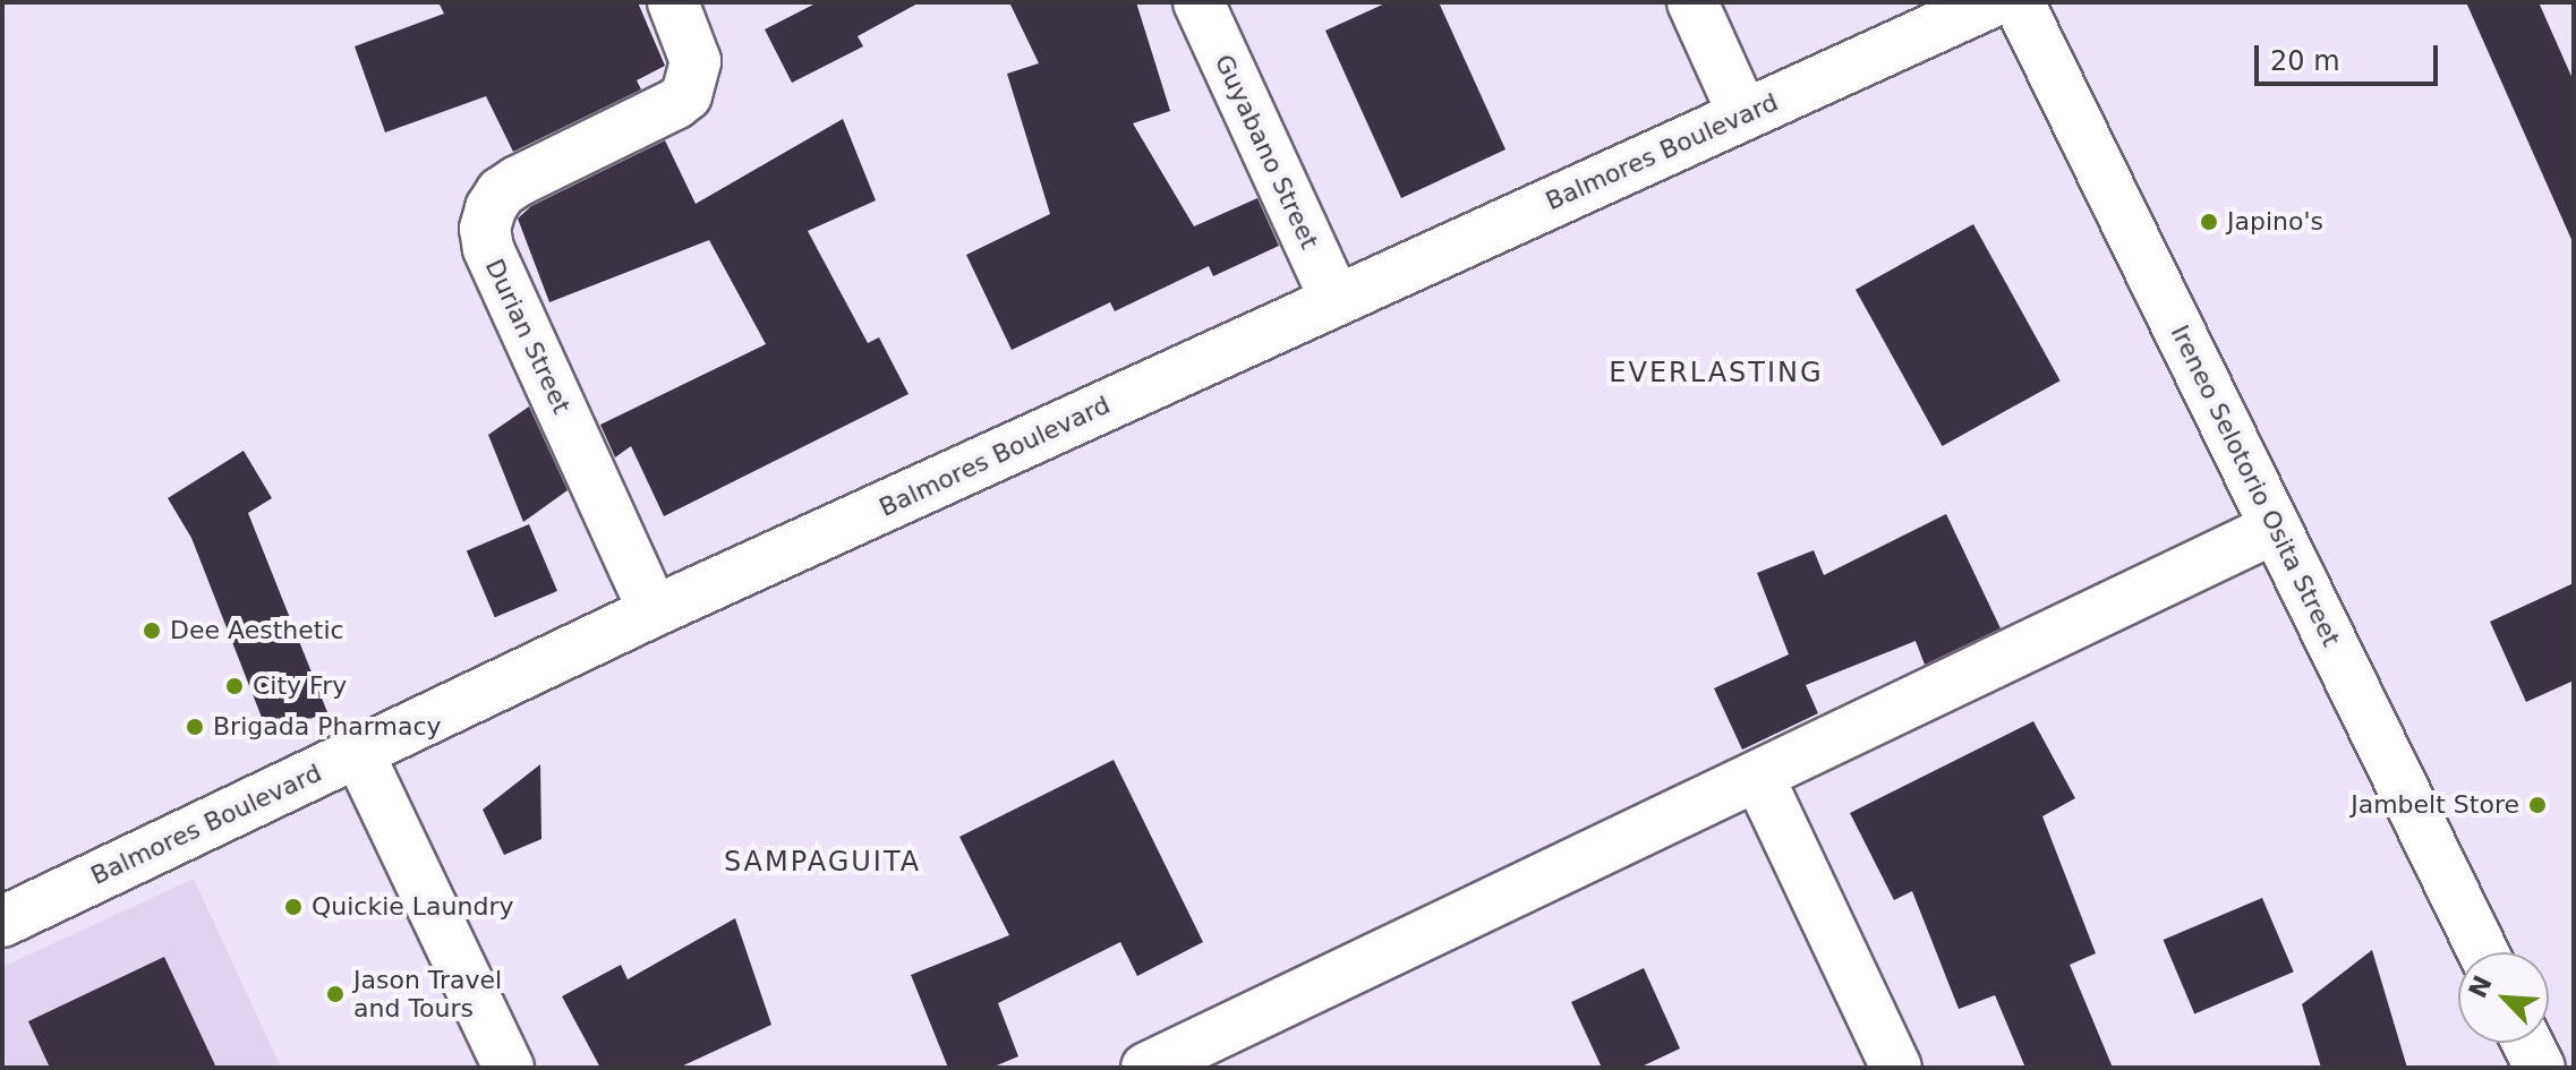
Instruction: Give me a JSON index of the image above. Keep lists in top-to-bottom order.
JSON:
{
  "streets": {
    "street": [
      "Guyabano Street",
      "Balmores Boulevard",
      "Durian Street",
      "Ireneo Selotorio Osita Street"
    ]
  },
  "crossings": [
    ["Guyabano Street", "Balmores Boulevard"],
    ["Balmores Boulevard", "Durian Street"]
  ],
  "districts": ["EVERLASTING", "SAMPAGUITA"],
  "places": [
    "Japino's",
    "Dee Aesthetic",
    "City Fry",
    "Brigada Pharmacy",
    "Jambelt Store",
    "Quickie Laundry",
    "Jason Travel and Tours"
  ],
  "scale_bar": "20 m",
  "north": "top left"
}
